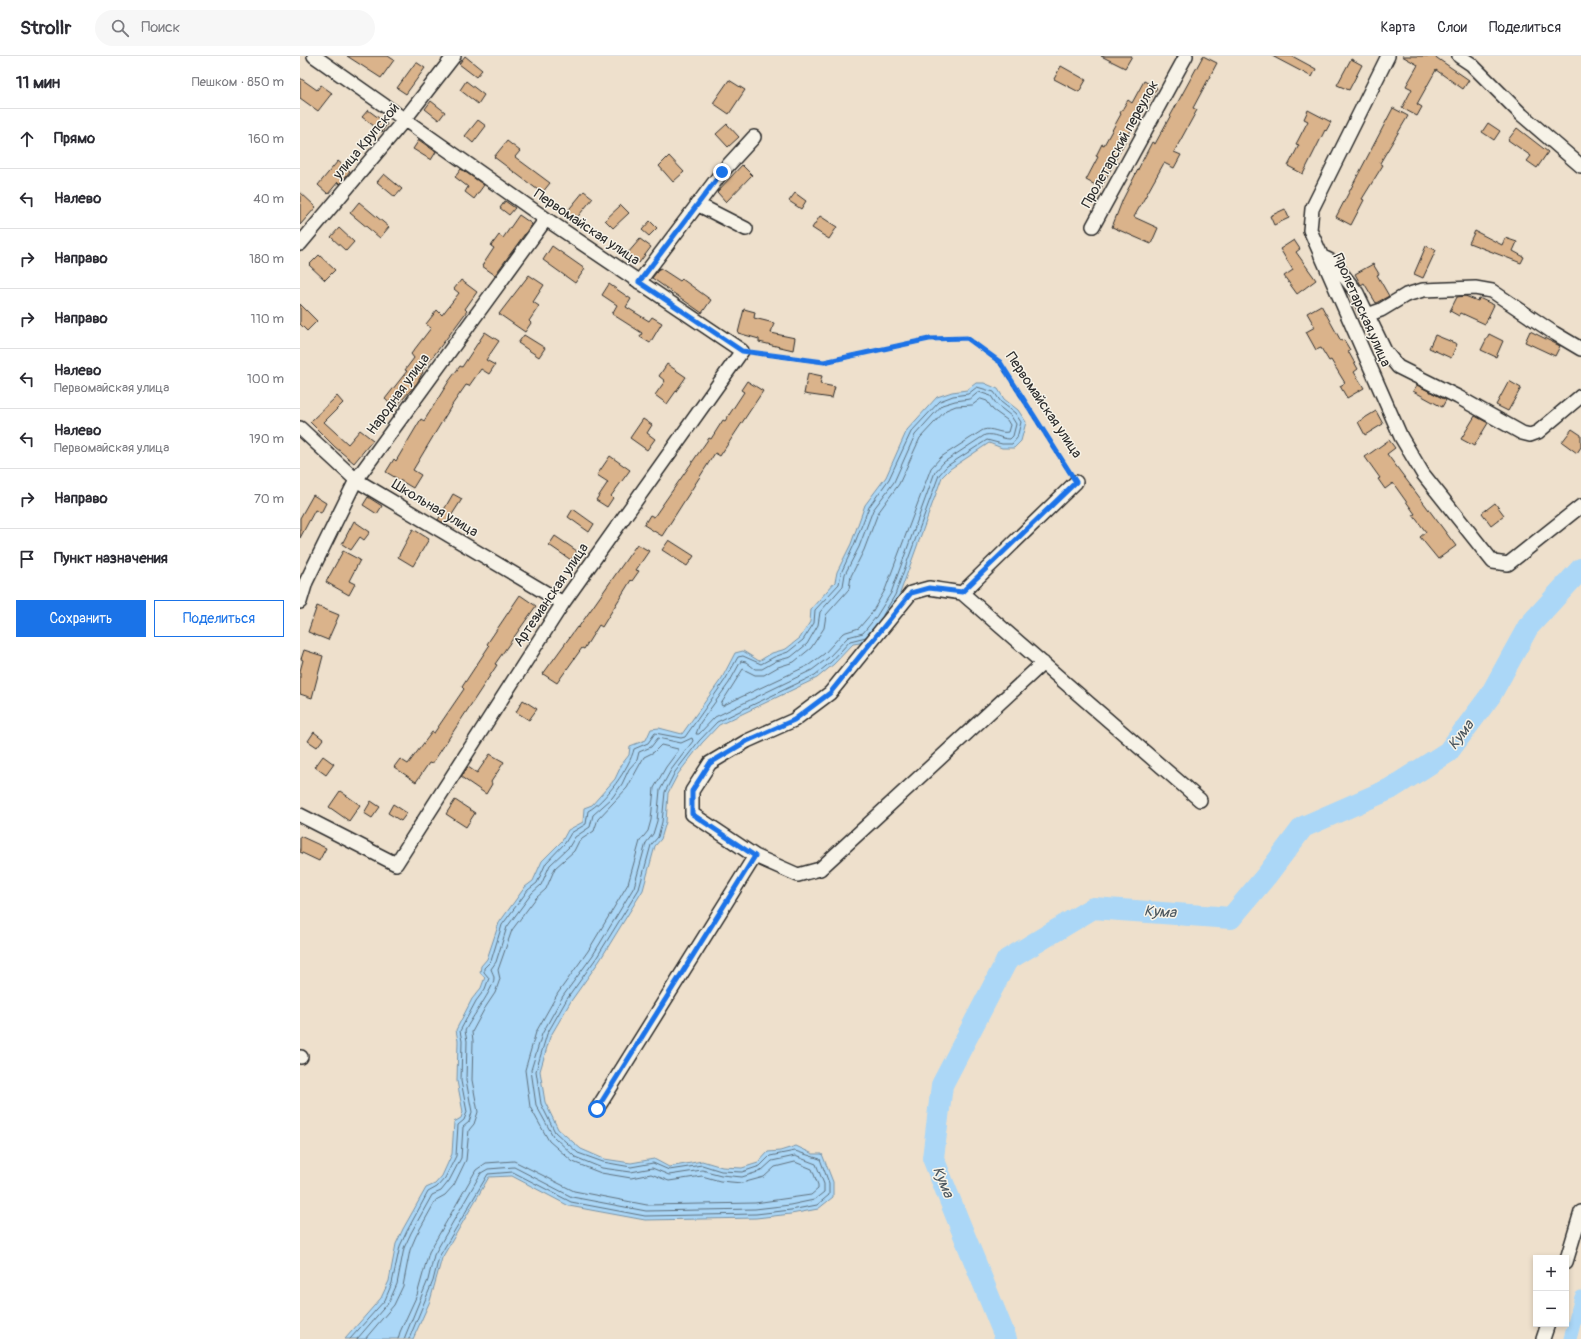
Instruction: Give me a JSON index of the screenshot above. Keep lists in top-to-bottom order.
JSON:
{
  "streets": {
    "street": [
      "улица Крупской",
      "Пролетарский переулок",
      "Первомайская улица",
      "Пролетарская улица",
      "Народная улица",
      "Школьная улица",
      "Артезианская улица"
    ]
  },
  "crossings": [
    ["улица Крупской", "Первомайская улица"],
    ["Первомайская улица", "Народная улица"],
    ["Первомайская улица", "Артезианская улица"],
    ["Народная улица", "Школьная улица"],
    ["Школьная улица", "Артезианская улица"]
  ],
  "water": ["Кума"],
  "page": {
    "header": "Strollr",
    "search": "Поиск",
    "nav": ["Карта", "Слои", "Поделиться"],
    "heading": ["11 мин", "Пешком · 850 m"],
    "list": [
      ["Прямо", "160 m"],
      ["Налево", "40 m"],
      ["Направо", "180 m"],
      ["Направо", "110 m"],
      ["Налево", "Первомайская улица", "100 m"],
      ["Налево", "Первомайская улица", "190 m"],
      ["Направо", "70 m"],
      "Пункт назначения"
    ],
    "buttons": ["Сохранить", "Поделиться"],
    "map_buttons": ["+", "−"]
  }
}
